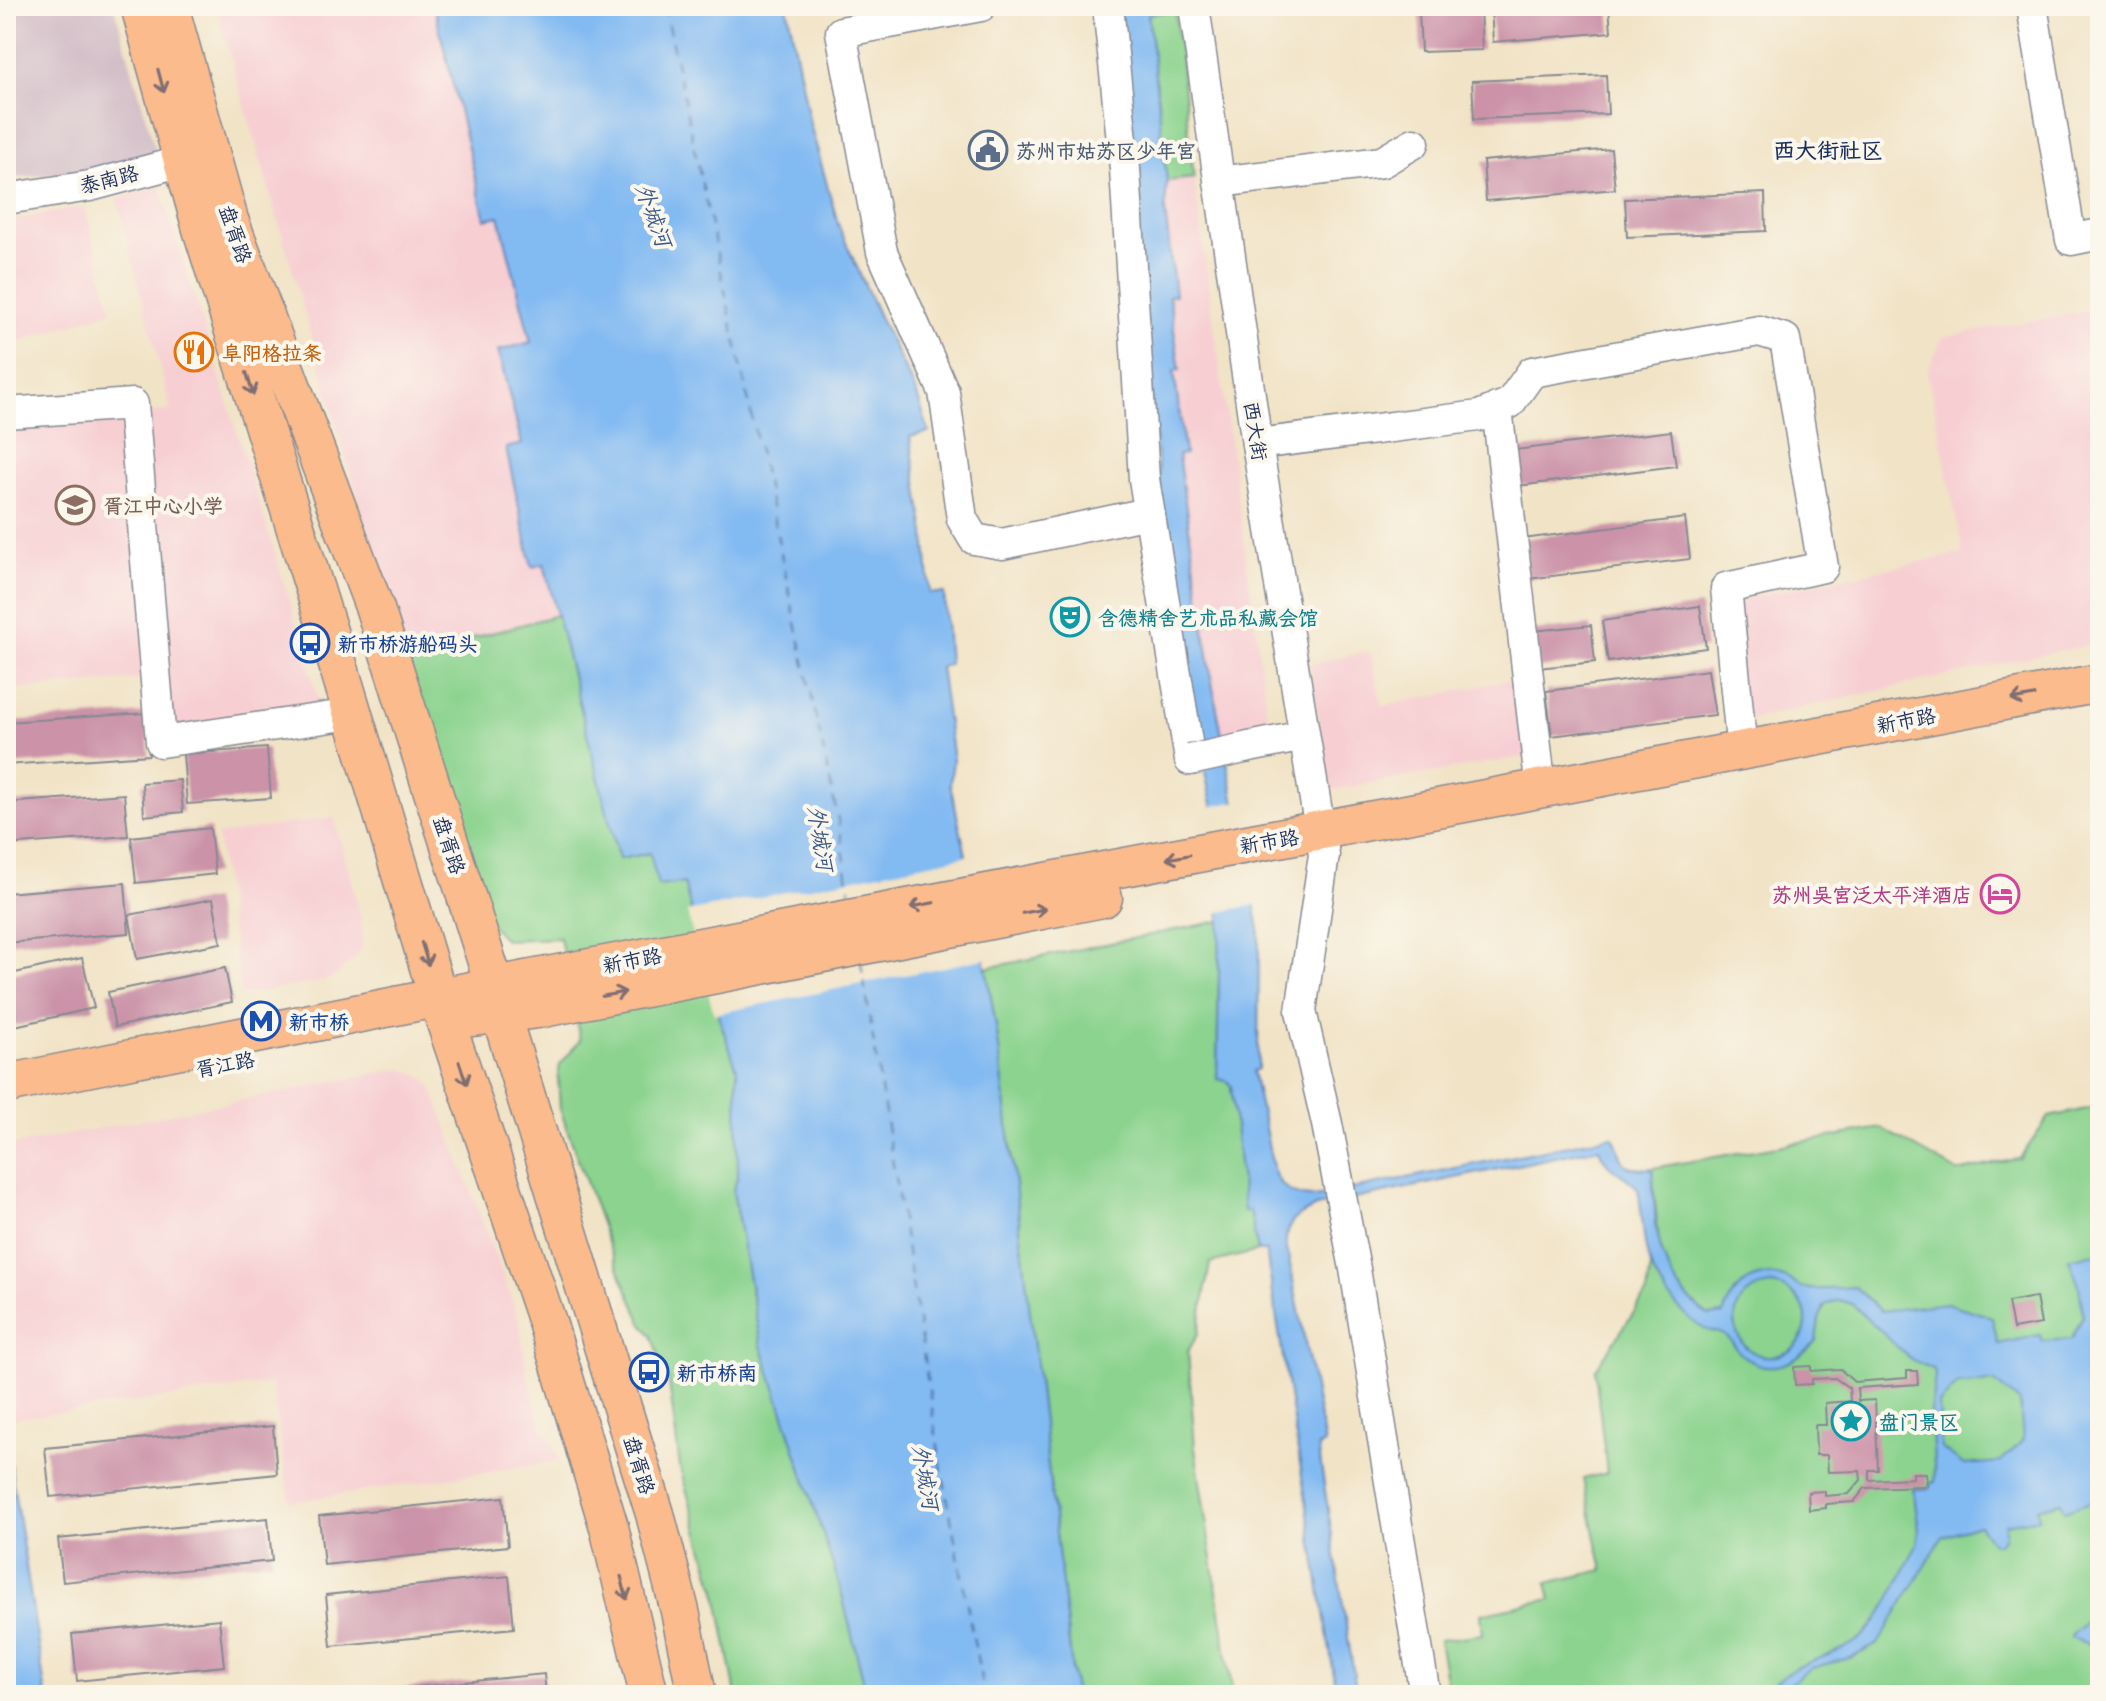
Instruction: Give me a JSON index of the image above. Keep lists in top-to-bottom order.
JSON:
{
  "streets": {
    "main road": ["盘胥路", "新市路", "胥江路"],
    "street": ["泰南路", "西大街"]
  },
  "crossings": [
    ["泰南路", "盘胥路"],
    ["盘胥路", "新市路"],
    ["盘胥路", "胥江路"],
    ["西大街", "新市路"],
    ["新市路", "胥江路"]
  ],
  "districts": ["西大街社区"],
  "water": ["外城河"],
  "places": {
    "public building": ["苏州市姑苏区少年宫"],
    "restaurant": ["阜阳格拉条"],
    "school or university": ["胥江中心小学"],
    "theatre": ["含德精舍艺术品私藏会馆"],
    "bus stop": ["新市桥游船码头", "新市桥南"],
    "hotel": ["苏州吴宫泛太平洋酒店"],
    "metro station": ["新市桥"],
    "place": ["盘门景区"]
  }
}
